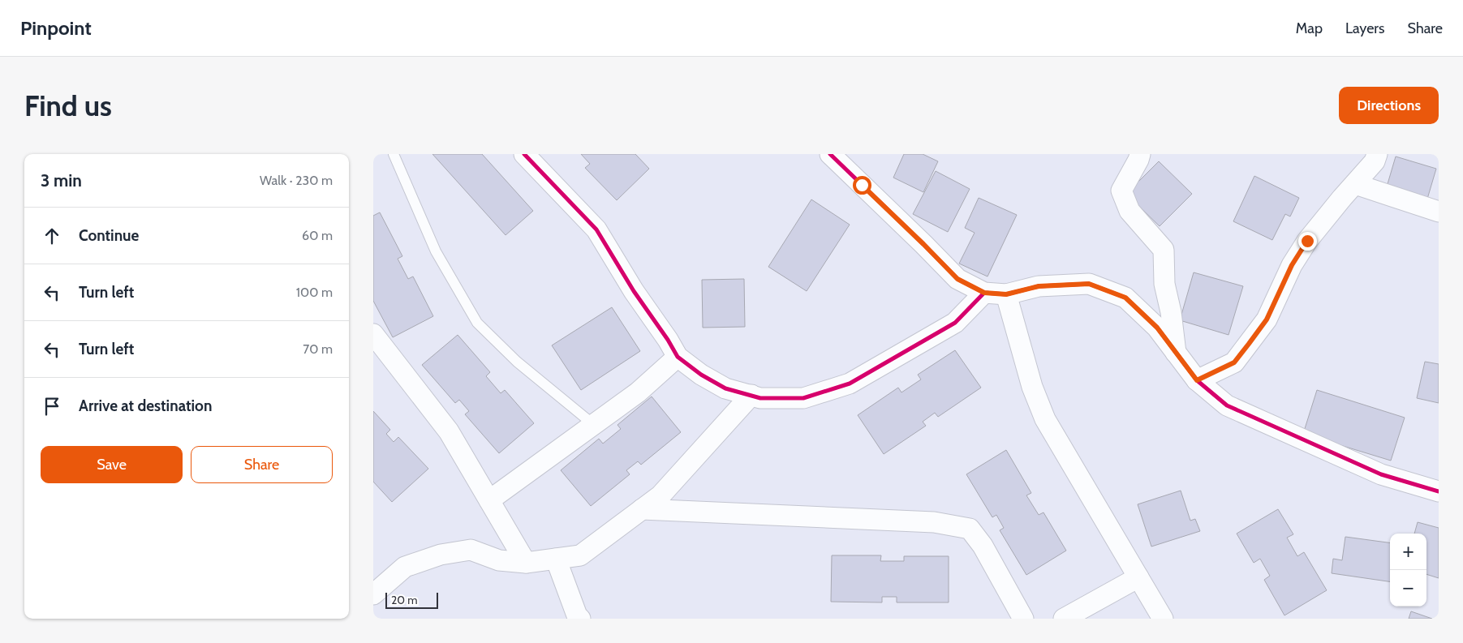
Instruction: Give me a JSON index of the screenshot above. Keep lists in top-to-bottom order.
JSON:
{
  "scale_bar": "20 m",
  "page": {
    "header": "Pinpoint",
    "nav": ["Map", "Layers", "Share"],
    "buttons": [
      "Directions",
      ["Save", "Share"]
    ],
    "title": "Find us",
    "heading": ["3 min", "Walk · 230 m"],
    "list": [
      ["Continue", "60 m"],
      ["Turn left", "100 m"],
      ["Turn left", "70 m"],
      "Arrive at destination"
    ],
    "map_buttons": ["+", "−"],
    "scale": "20 m"
  }
}
